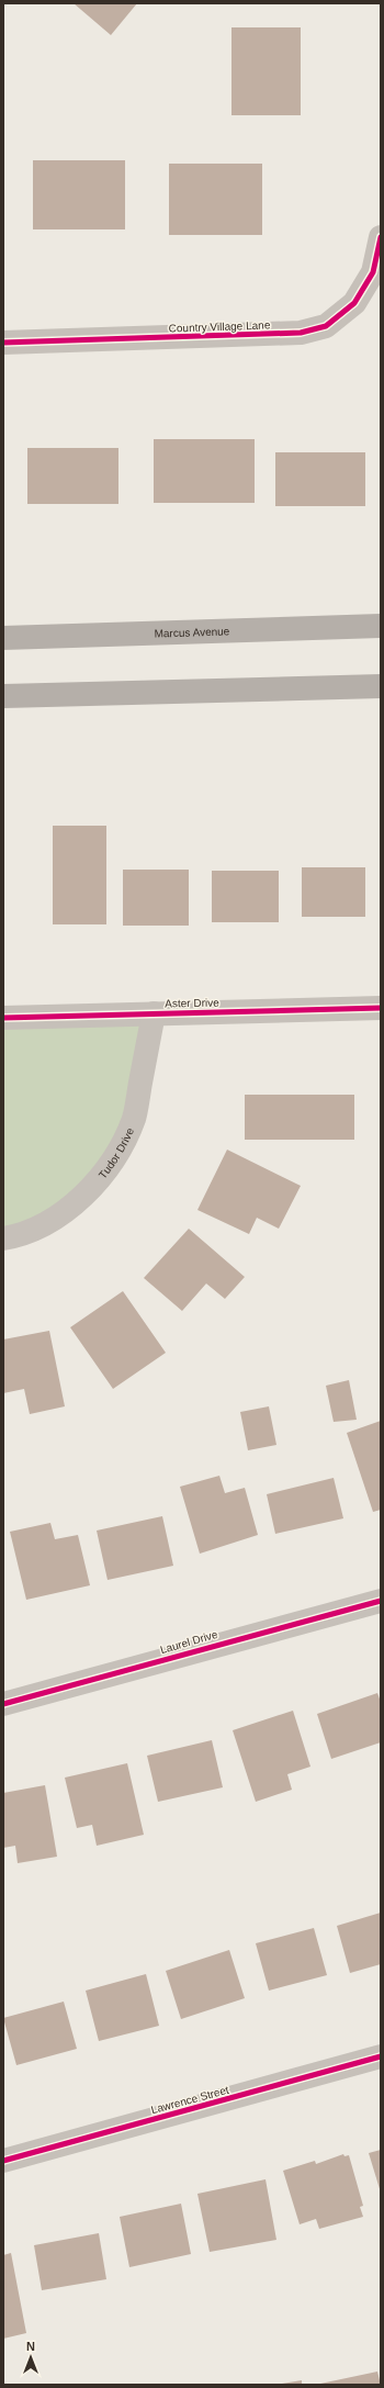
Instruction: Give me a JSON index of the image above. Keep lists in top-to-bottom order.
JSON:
{
  "streets": {
    "main road": ["Marcus Avenue"],
    "street": [
      "Country Village Lane",
      "Aster Drive",
      "Tudor Drive",
      "Laurel Drive",
      "Lawrence Street"
    ]
  },
  "crossings": [
    ["Aster Drive", "Tudor Drive"]
  ],
  "north": "top"
}
